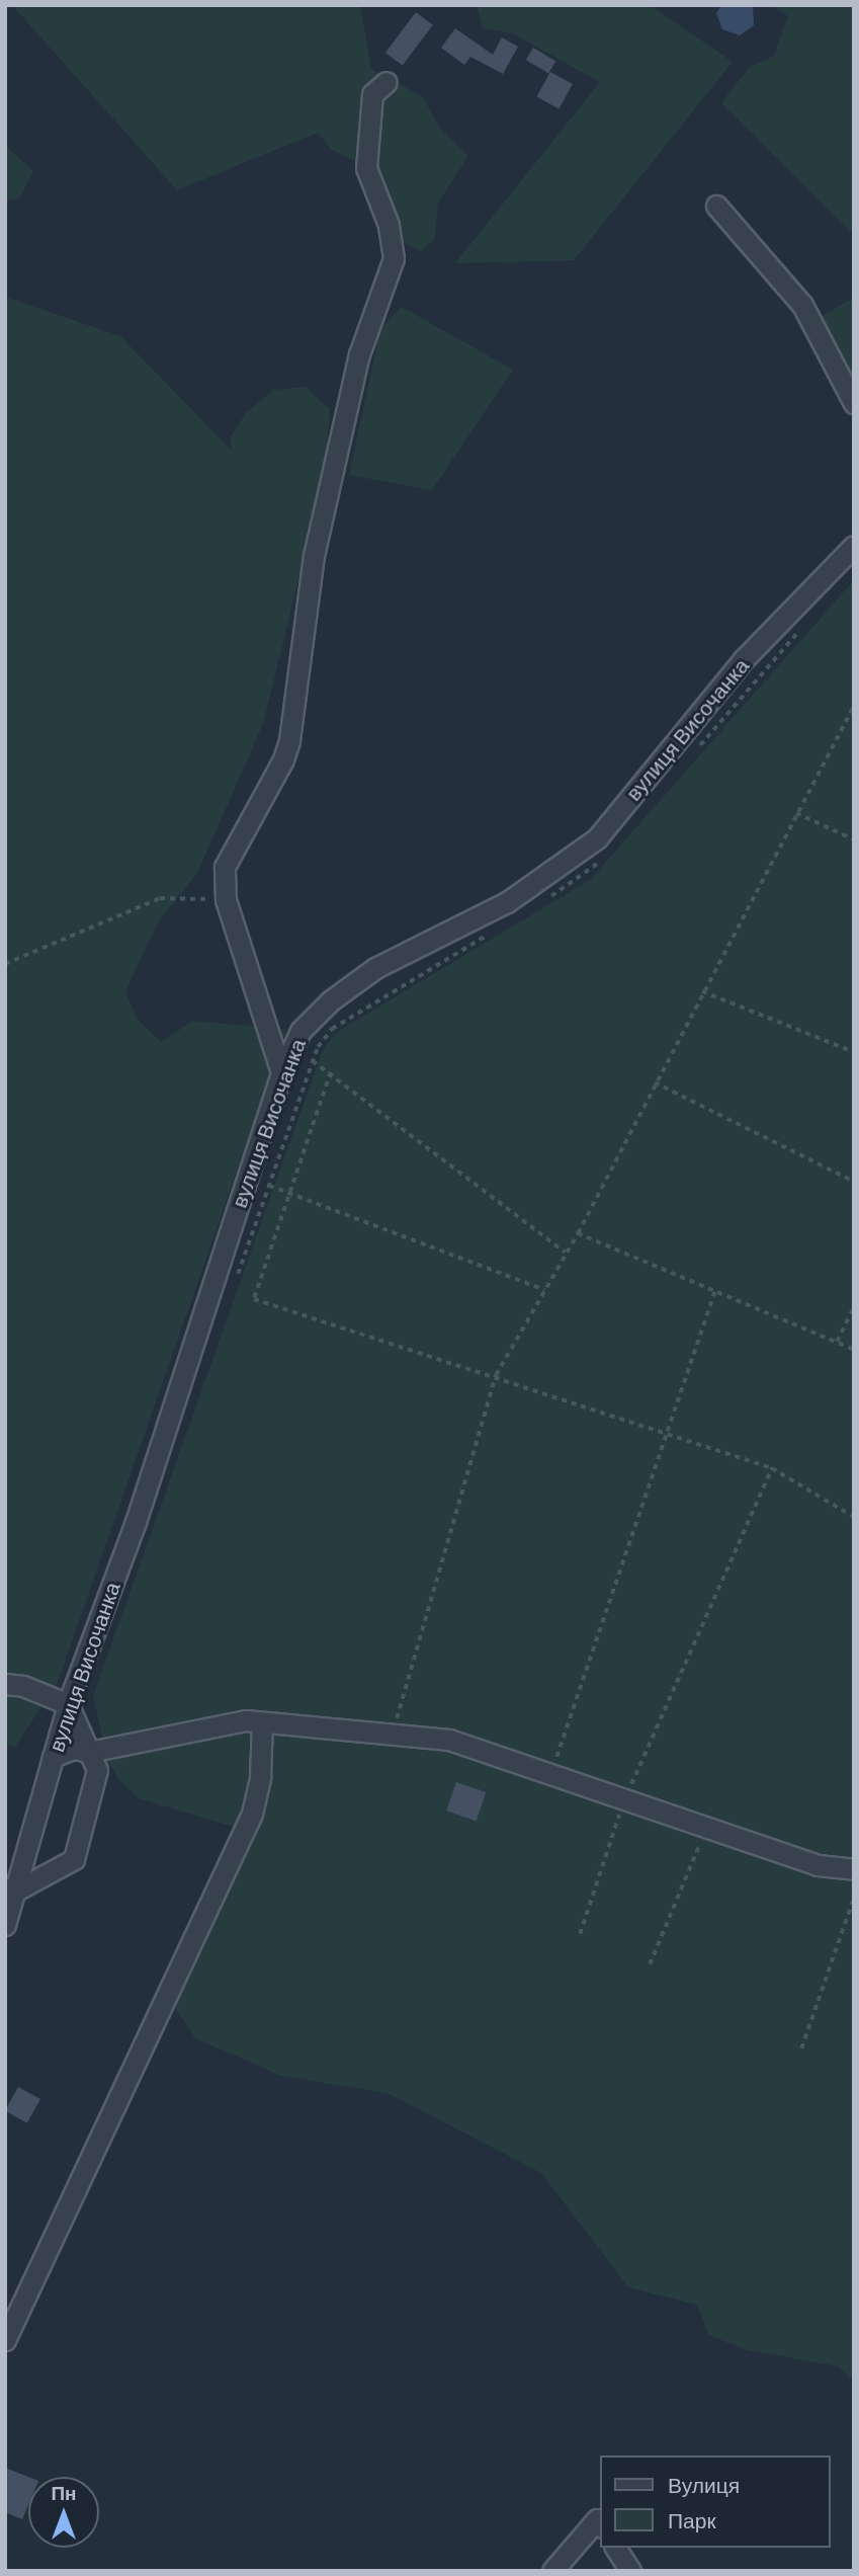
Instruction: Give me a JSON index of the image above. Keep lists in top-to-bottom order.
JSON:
{
  "streets": {
    "street": ["вулиця Височанка"]
  },
  "legend": ["Вулиця", "Парк"],
  "north": "top"
}
